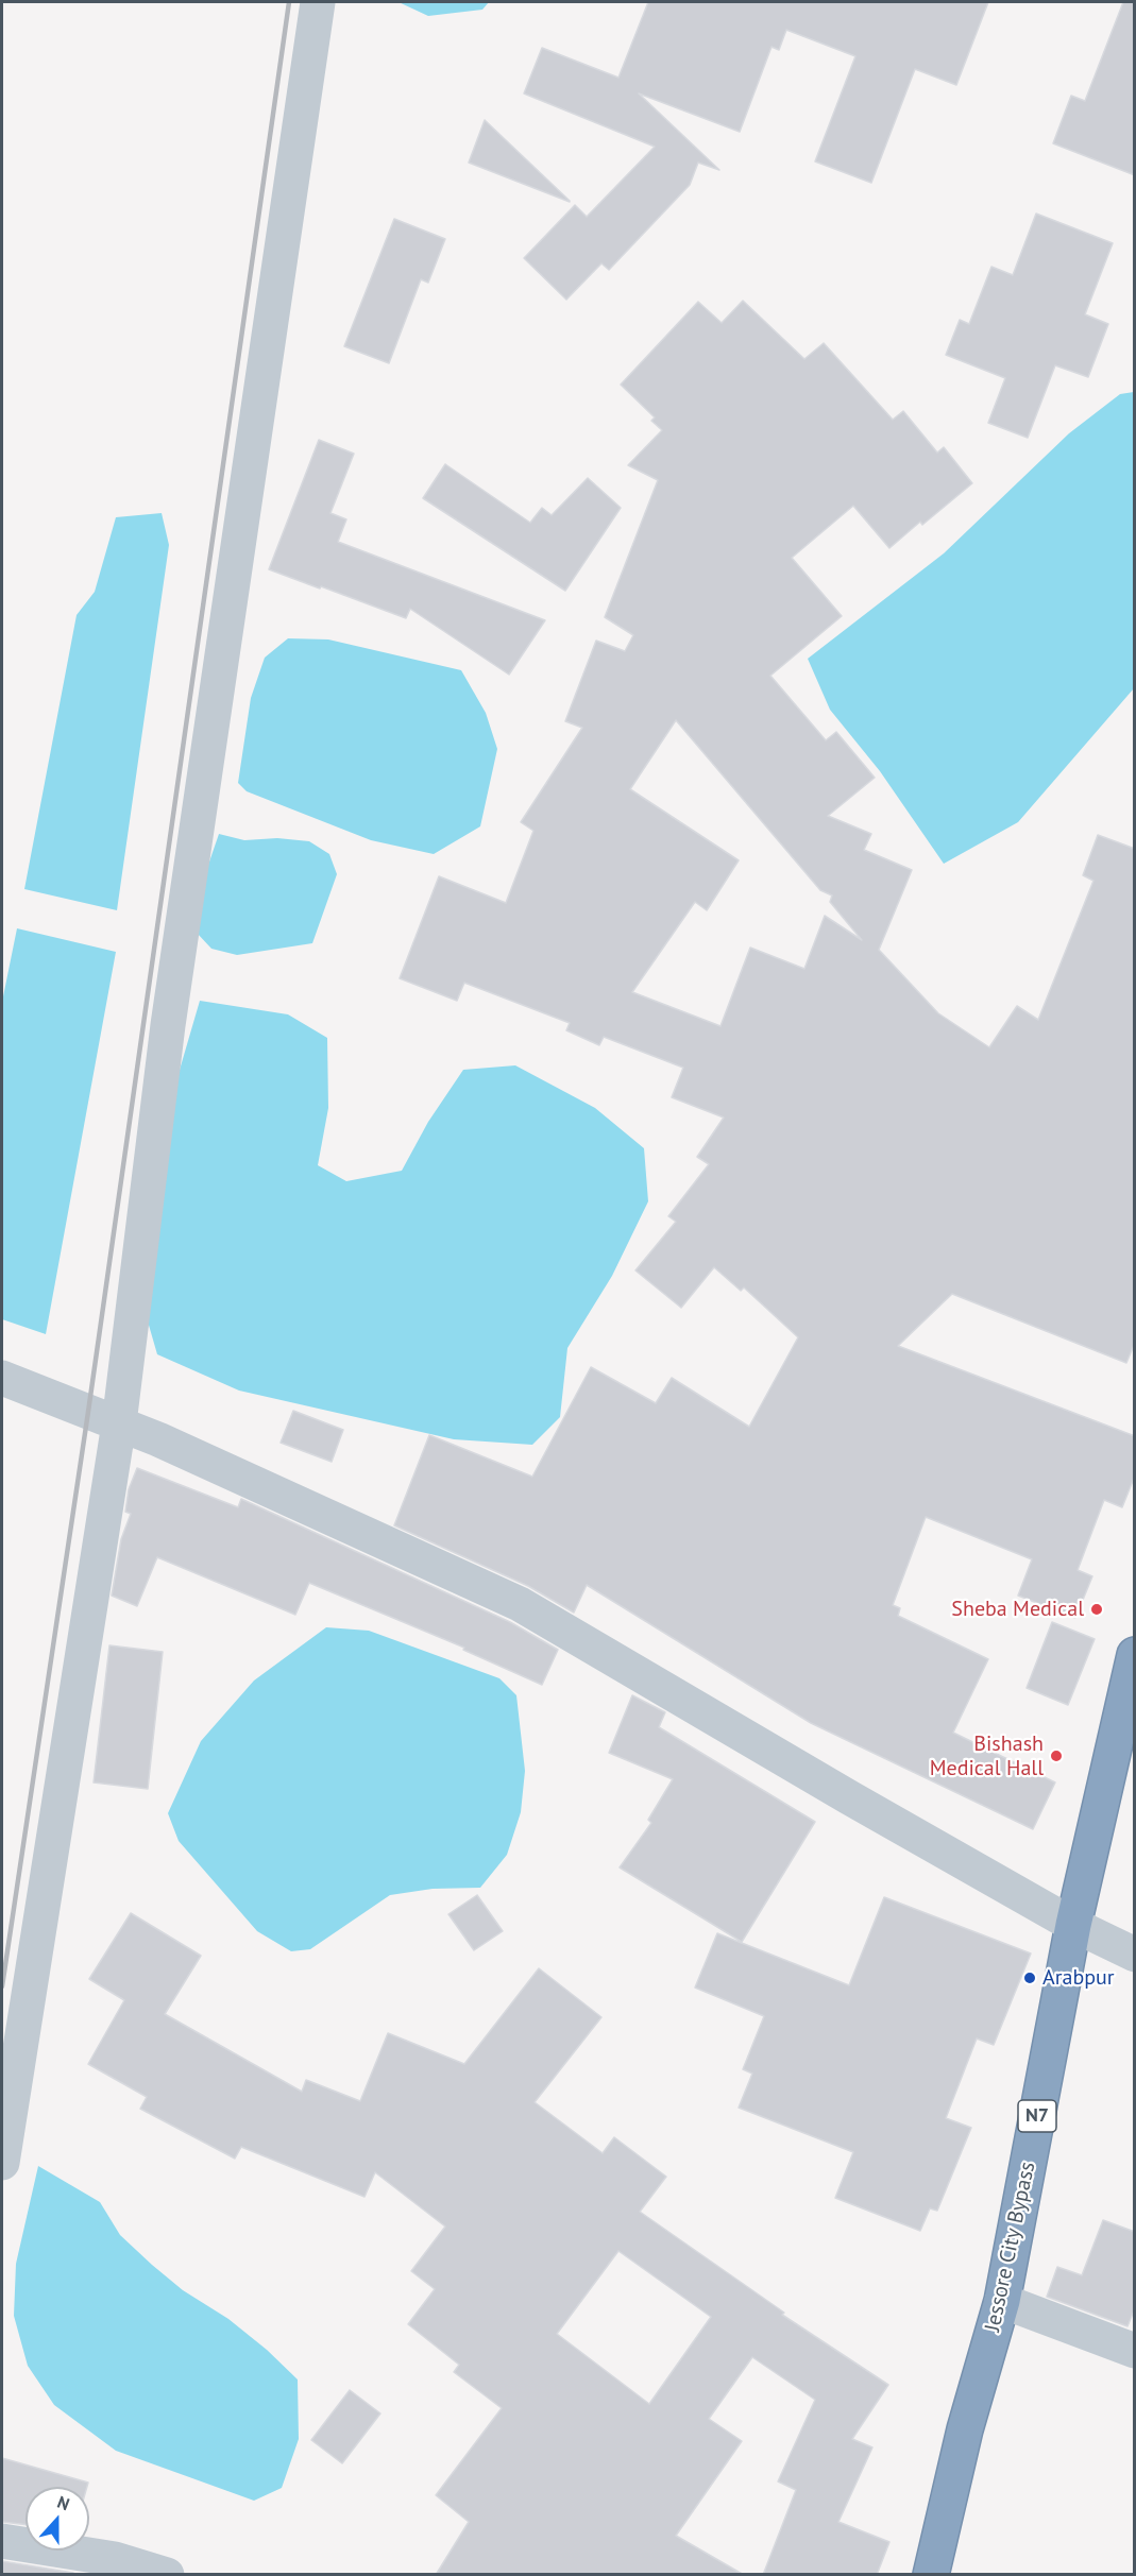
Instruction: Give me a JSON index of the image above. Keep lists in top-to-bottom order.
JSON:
{
  "streets": {
    "highway": ["N7", "Jessore City Bypass"]
  },
  "places": ["Sheba Medical", "Bishash Medical Hall", "Arabpur"],
  "north": "top"
}
